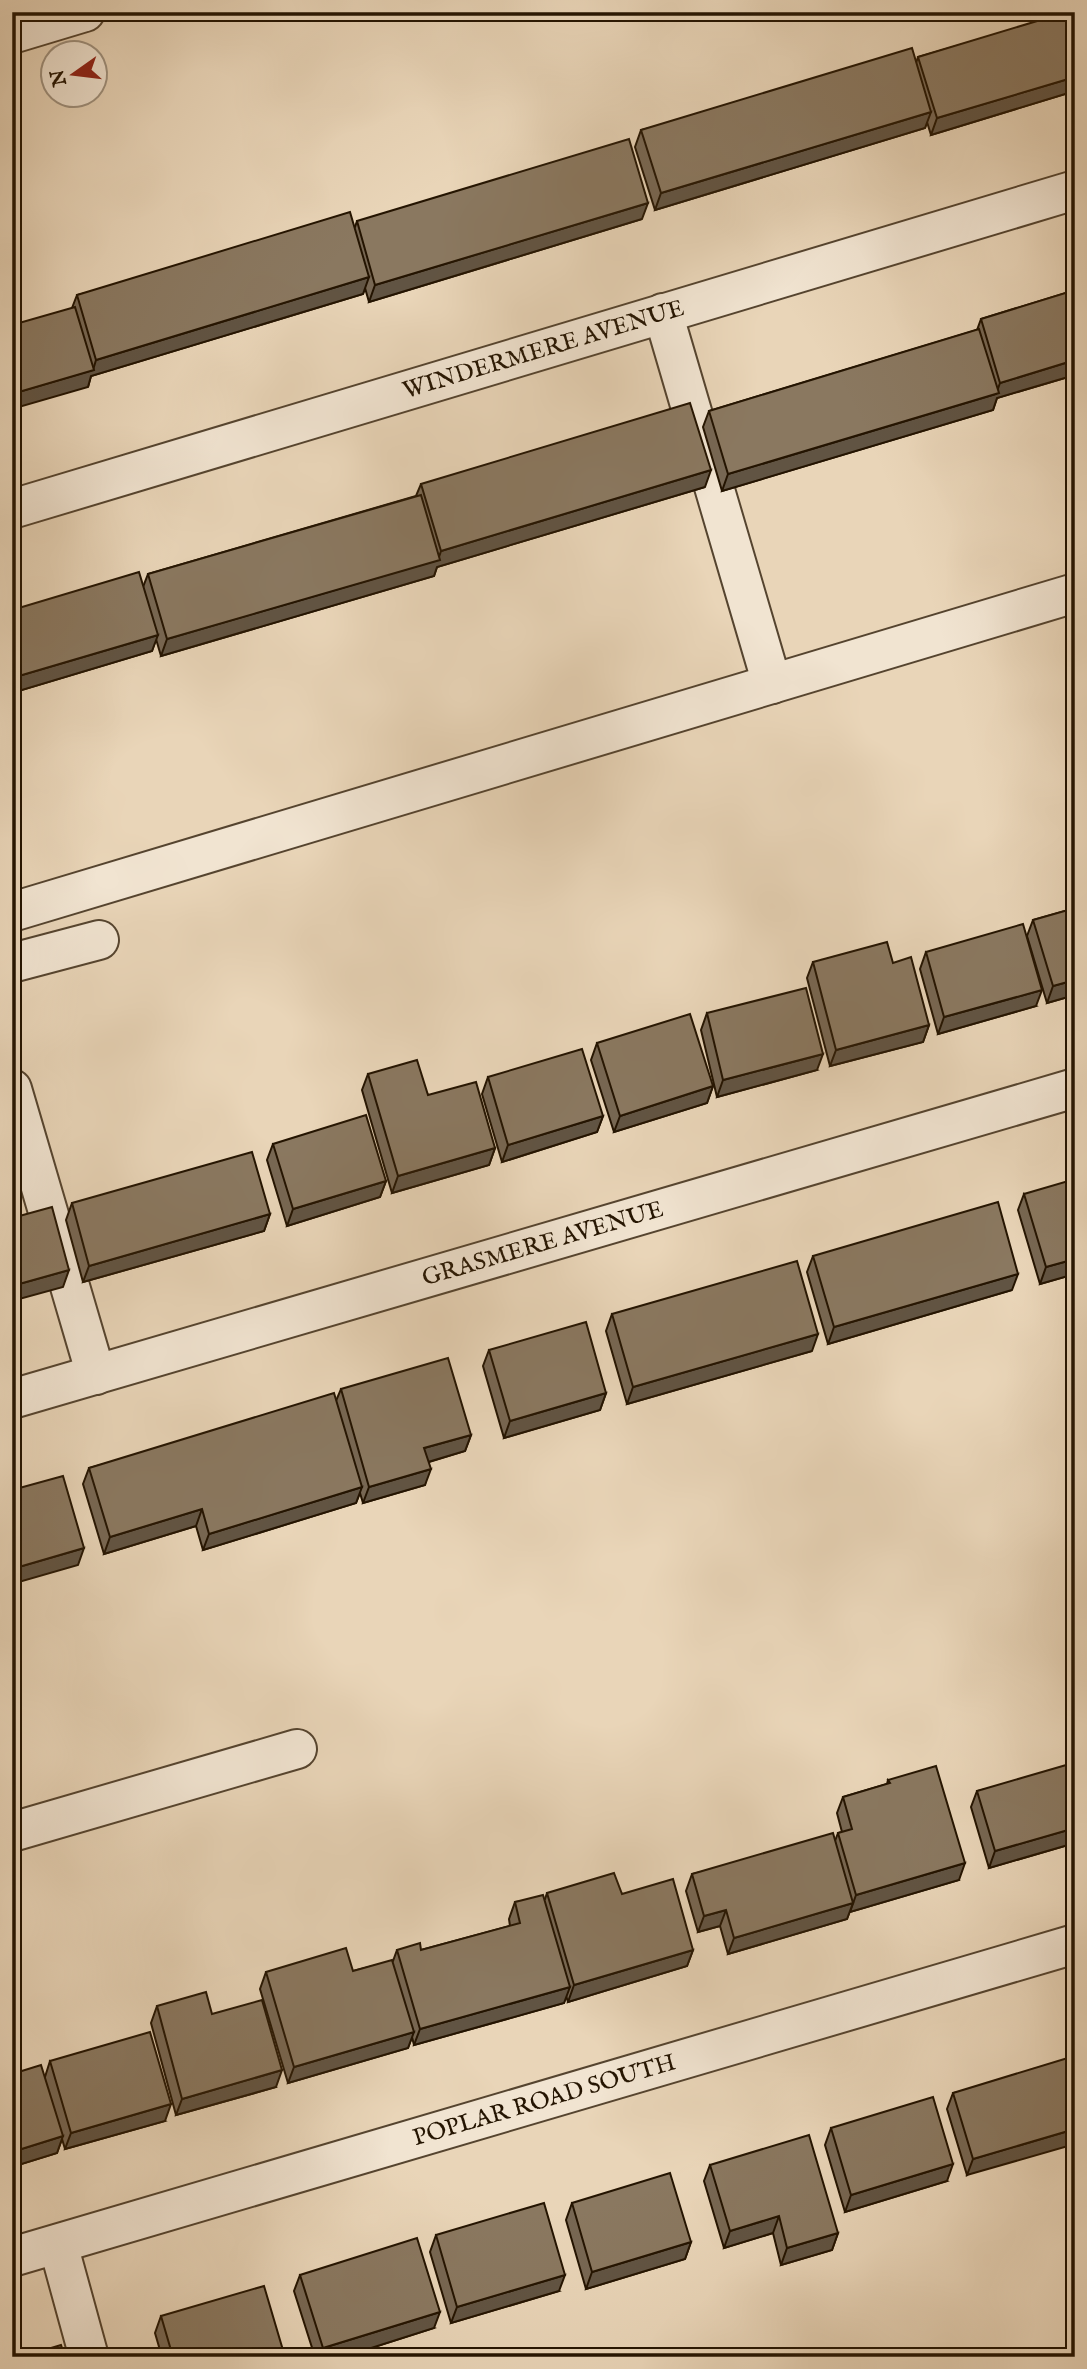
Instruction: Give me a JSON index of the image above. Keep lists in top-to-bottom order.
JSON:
{
  "streets": {
    "street": ["WINDERMERE AVENUE", "GRASMERE AVENUE", "POPLAR ROAD SOUTH"]
  },
  "north": "left"
}
